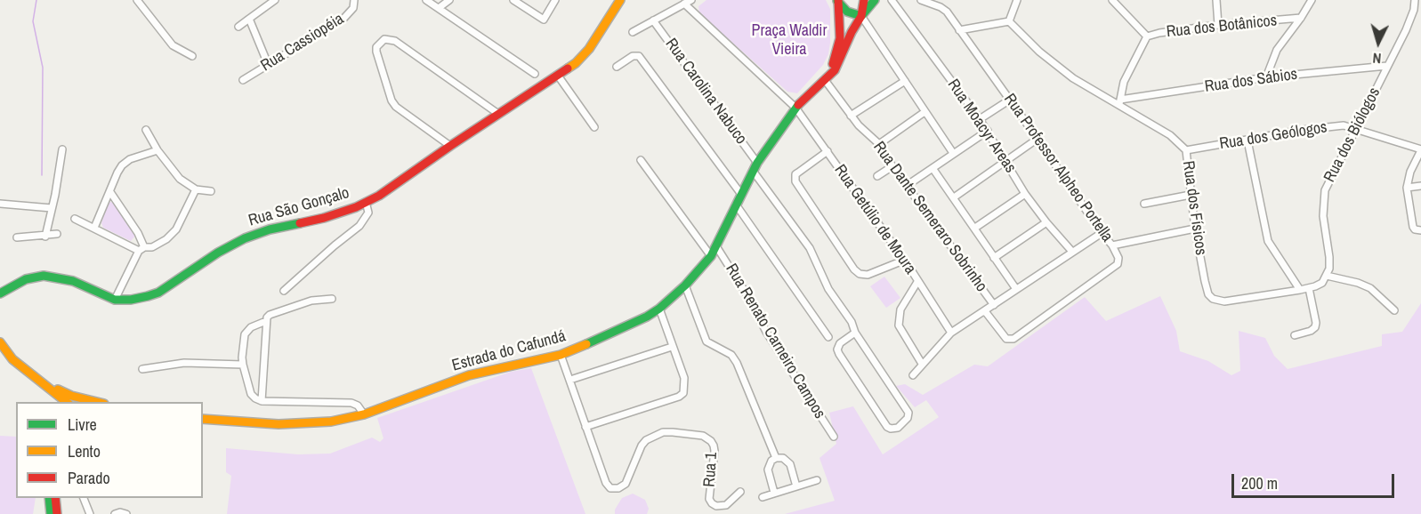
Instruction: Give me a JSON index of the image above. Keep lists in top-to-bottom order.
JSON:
{
  "streets": {
    "street": [
      "Rua dos Botânicos",
      "Rua Cassiopéia",
      "Rua dos Sábios",
      "Rua Carolina Nabuco",
      "Rua Moacyr Areas",
      "Rua dos Biólogos",
      "Rua dos Geólogos",
      "Rua Professor Alpheo Portella",
      "Rua São Gonçalo",
      "Rua dos Físicos",
      "Rua Dante Semeraro Sobrinho",
      "Rua Getúlio de Moura",
      "Rua Renato Carneiro Campos",
      "Estrada do Cafundá",
      "Rua 1"
    ]
  },
  "crossings": [
    ["Rua dos Botânicos", "Rua dos Sábios"],
    ["Rua dos Botânicos", "Rua dos Físicos"],
    ["Rua dos Sábios", "Rua dos Biólogos"],
    ["Rua dos Sábios", "Rua dos Físicos"],
    ["Rua Carolina Nabuco", "Estrada do Cafundá"],
    ["Rua dos Biólogos", "Rua dos Geólogos"],
    ["Rua dos Geólogos", "Rua dos Físicos"],
    ["Rua Dante Semeraro Sobrinho", "Estrada do Cafundá"],
    ["Rua Getúlio de Moura", "Estrada do Cafundá"],
    ["Rua Renato Carneiro Campos", "Estrada do Cafundá"]
  ],
  "parks": ["Praça Waldir Vieira"],
  "legend": ["Livre", "Lento", "Parado"],
  "scale_bar": "200 m",
  "north": "bottom"
}
